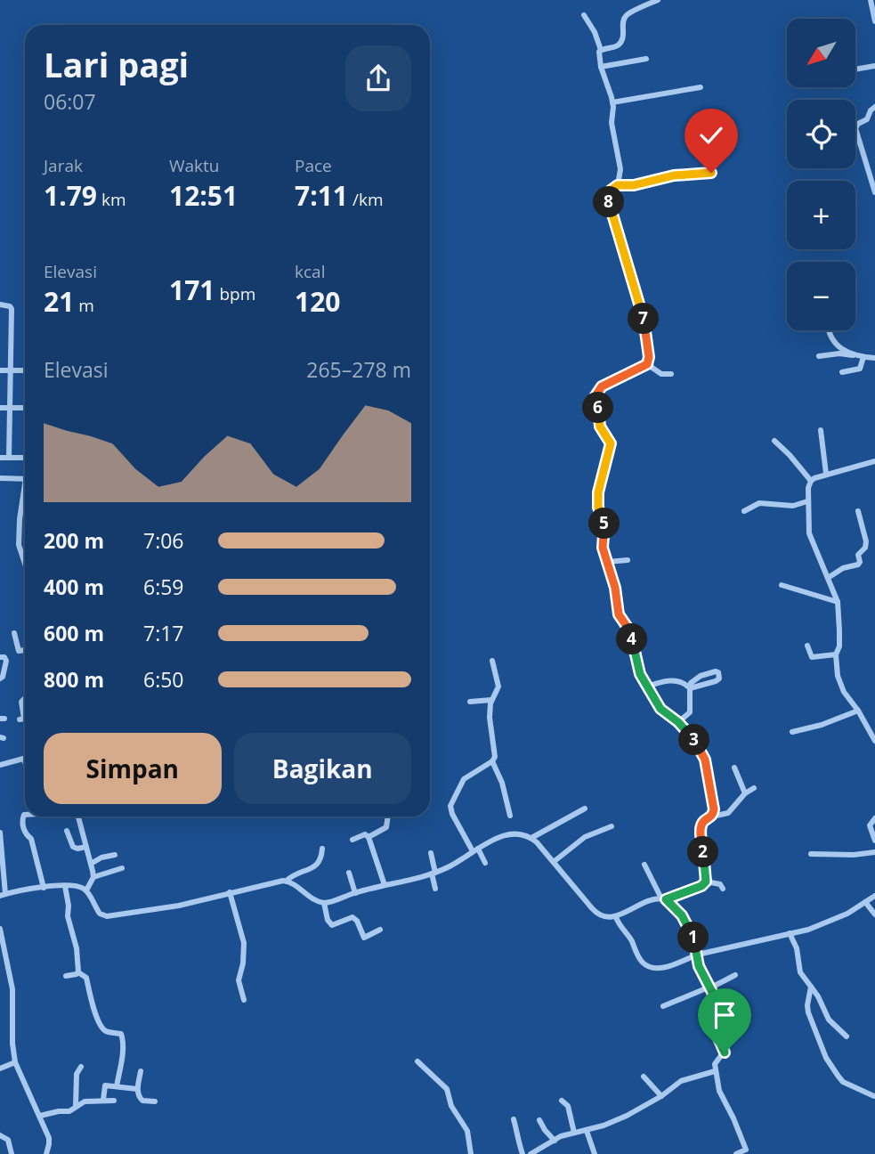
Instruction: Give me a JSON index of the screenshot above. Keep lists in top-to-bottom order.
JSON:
{
  "north": "bottom left",
  "page": {
    "map_buttons": ["+", "−"],
    "heading": ["Lari pagi", "06:07"],
    "stats": [
      ["Jarak", "1.79 km"],
      ["Waktu", "12:51"],
      ["Pace", "7:11 /km"],
      ["Elevasi", "21 m"],
      ["171 bpm"],
      ["kcal", "120"]
    ],
    "pins": [
      "8",
      "7",
      "6",
      "5",
      "4",
      "3",
      "2",
      "1"
    ],
    "chart": ["Elevasi", "265–278 m"],
    "list": [
      {
        "name": "200 m",
        "note": "7:06"
      },
      {
        "name": "400 m",
        "note": "6:59"
      },
      {
        "name": "600 m",
        "note": "7:17"
      },
      {
        "name": "800 m",
        "note": "6:50"
      }
    ],
    "buttons": ["Simpan", "Bagikan"]
  }
}
